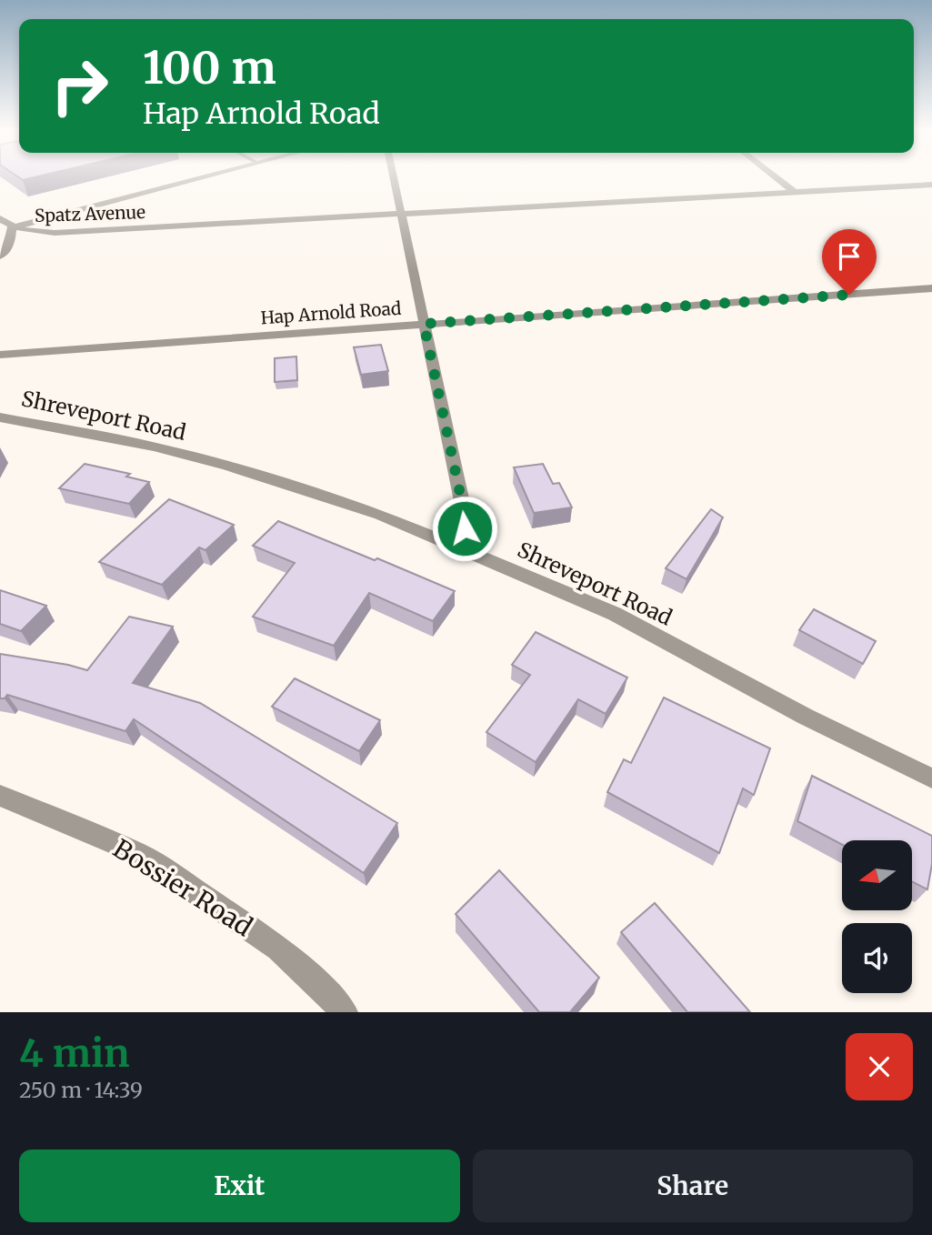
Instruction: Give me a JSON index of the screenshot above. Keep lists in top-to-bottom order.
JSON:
{
  "streets": {
    "street": [
      "Spatz Avenue",
      "Hap Arnold Road",
      "Shreveport Road",
      "Bossier Road"
    ]
  },
  "north": "left",
  "page": {
    "turn": ["100 m", "Hap Arnold Road"],
    "heading": ["4 min", "250 m · 14:39"],
    "buttons": ["Exit", "Share"]
  }
}
